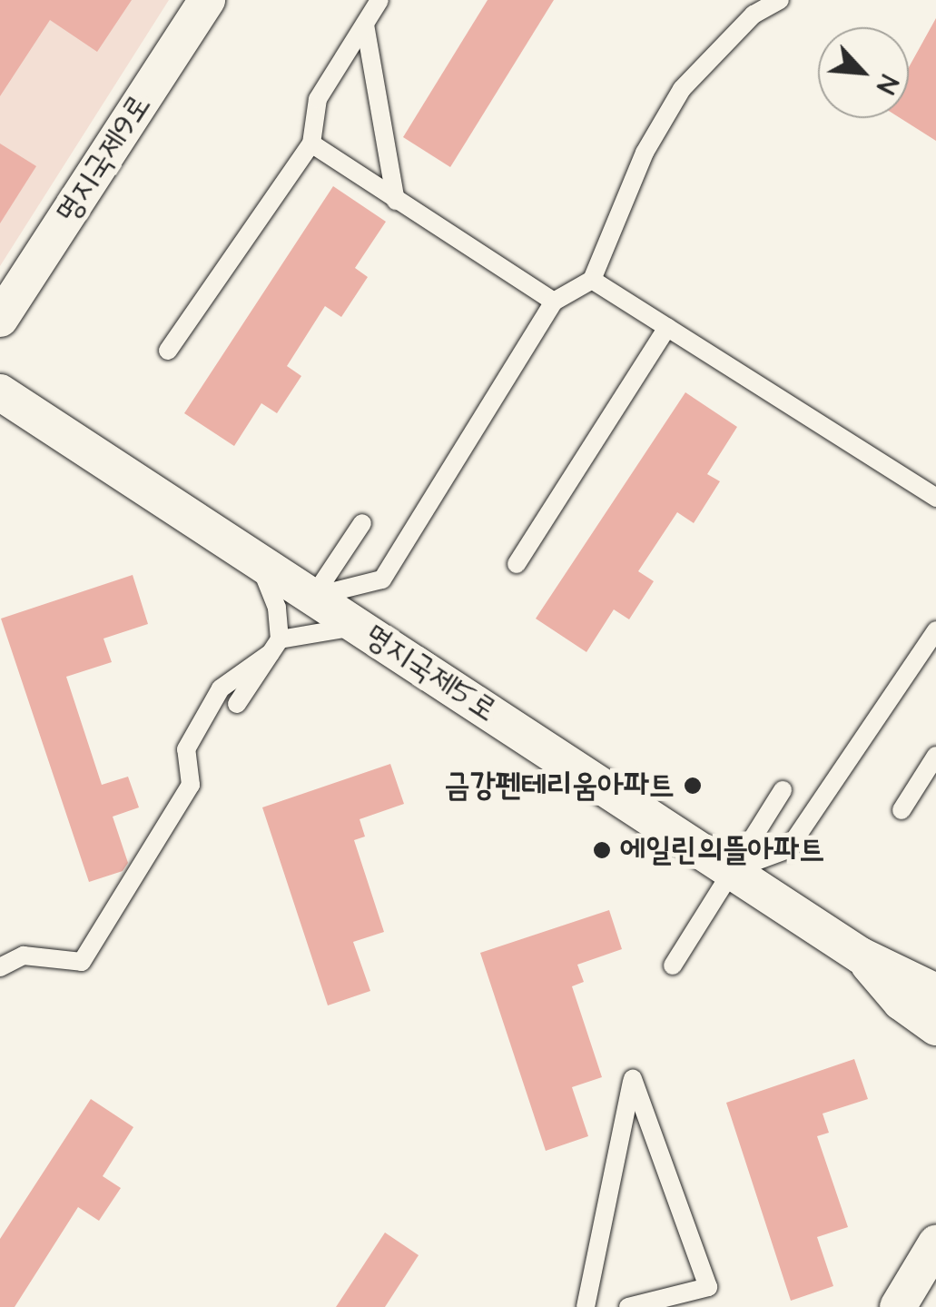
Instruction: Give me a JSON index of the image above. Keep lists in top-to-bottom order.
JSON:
{
  "streets": {
    "street": ["명지국제9로", "명지국제5로"]
  },
  "places": ["금강펜테리움아파트", "에일린의뜰아파트"],
  "north": "bottom right"
}
